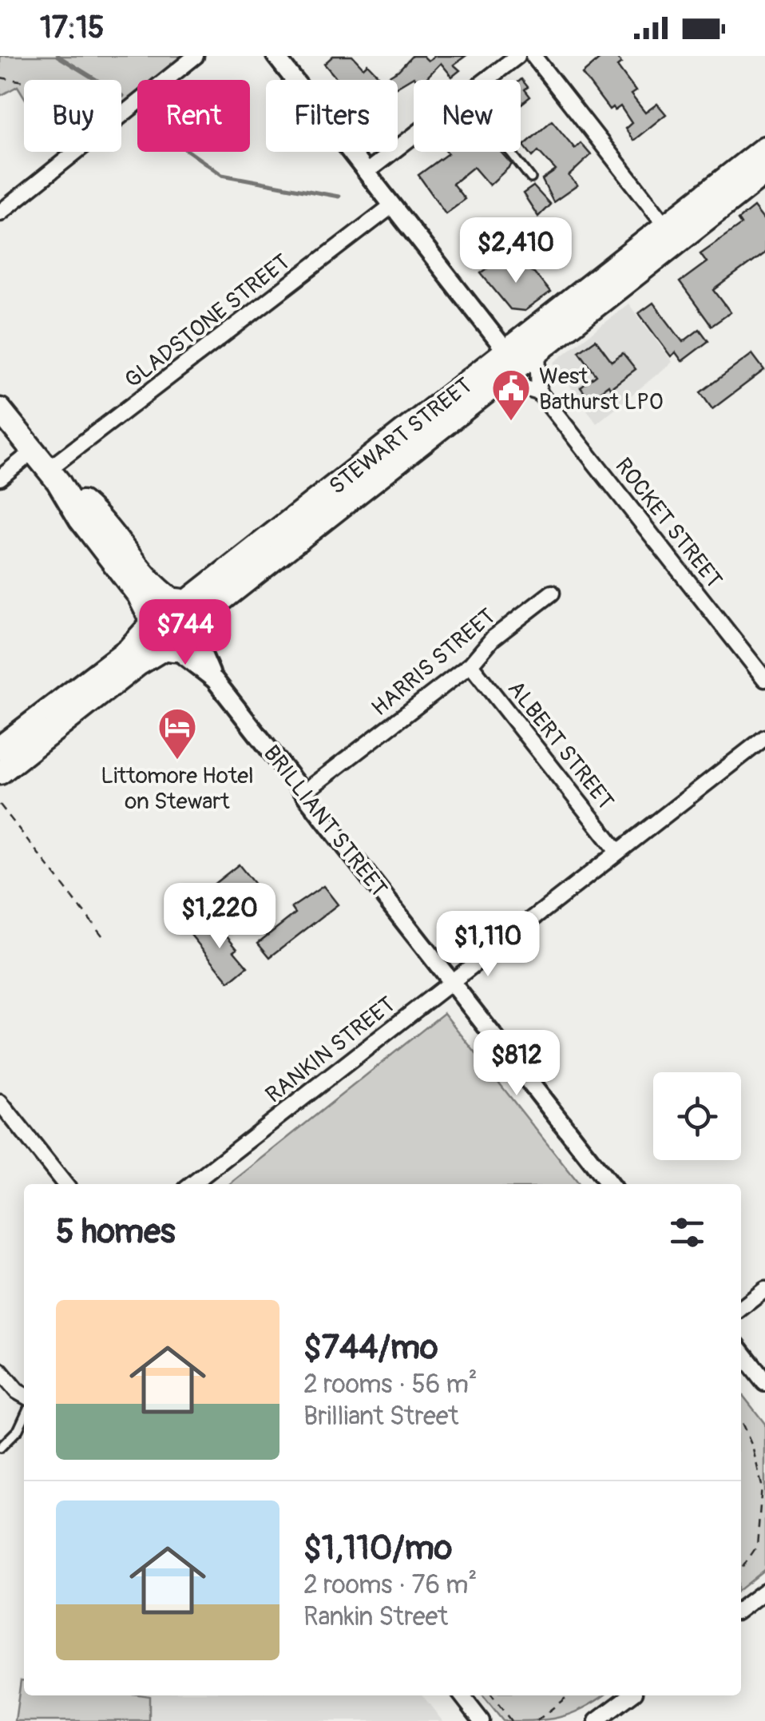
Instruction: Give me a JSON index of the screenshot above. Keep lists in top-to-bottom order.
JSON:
{
  "streets": {
    "highway": ["STEWART STREET"],
    "street": [
      "GLADSTONE STREET",
      "ROCKET STREET",
      "HARRIS STREET",
      "ALBERT STREET",
      "BRILLIANT STREET",
      "RANKIN STREET"
    ]
  },
  "crossings": [
    ["STEWART STREET", "BRILLIANT STREET"],
    ["HARRIS STREET", "ALBERT STREET"],
    ["HARRIS STREET", "BRILLIANT STREET"],
    ["ALBERT STREET", "RANKIN STREET"],
    ["BRILLIANT STREET", "RANKIN STREET"]
  ],
  "places": {
    "public building": ["West Bathurst LPO"],
    "hotel": ["Littomore Hotel on Stewart"]
  },
  "page": {
    "status": "17:15",
    "chip": [
      "Buy",
      "Rent",
      "Filters",
      "New"
    ],
    "price": [
      "$2,410",
      "$744",
      "$1,220",
      "$1,110",
      "$812"
    ],
    "heading": "5 homes",
    "list": [
      {
        "name": "$744/mo",
        "note": "2 rooms · 56 m² · Brilliant Street"
      },
      {
        "name": "$1,110/mo",
        "note": "2 rooms · 76 m² · Rankin Street"
      }
    ]
  }
}
